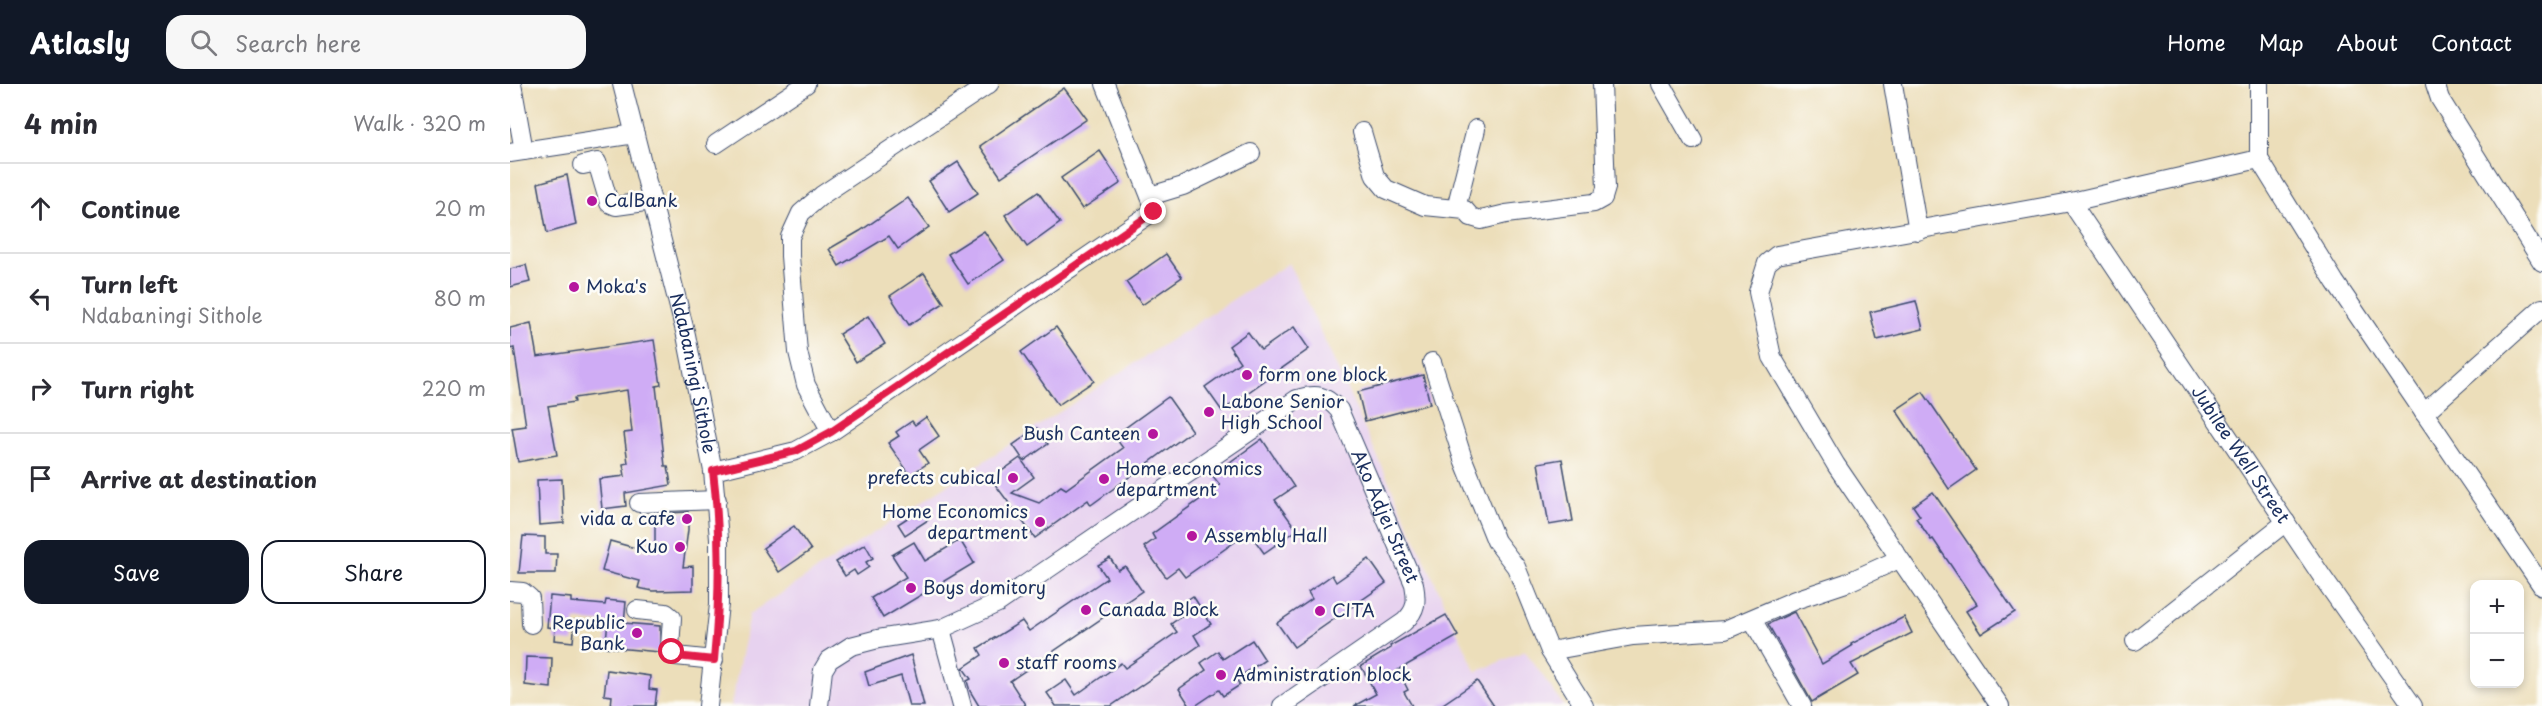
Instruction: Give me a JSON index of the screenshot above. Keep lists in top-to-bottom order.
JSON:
{
  "streets": {
    "street": ["Ndabaningi Sithole", "Jubilee Well Street", "Ako Adjei Street"]
  },
  "places": [
    "CalBank",
    "Moka's",
    "form one block",
    "Labone Senior High School",
    "Bush Canteen",
    "prefects cubical",
    "Home economics department",
    "vida a cafe",
    "Home Economics department",
    "Assembly Hall",
    "Kuo",
    "Boys domitory",
    "Canada Block",
    "CITA",
    "Republic Bank",
    "staff rooms",
    "Administration block"
  ],
  "page": {
    "header": "Atlasly",
    "search": "Search here",
    "nav": [
      "Home",
      "Map",
      "About",
      "Contact"
    ],
    "heading": ["4 min", "Walk · 320 m"],
    "list": [
      ["Continue", "20 m"],
      ["Turn left", "Ndabaningi Sithole", "80 m"],
      ["Turn right", "220 m"],
      "Arrive at destination"
    ],
    "buttons": ["Save", "Share"],
    "map_buttons": ["+", "−"]
  }
}
